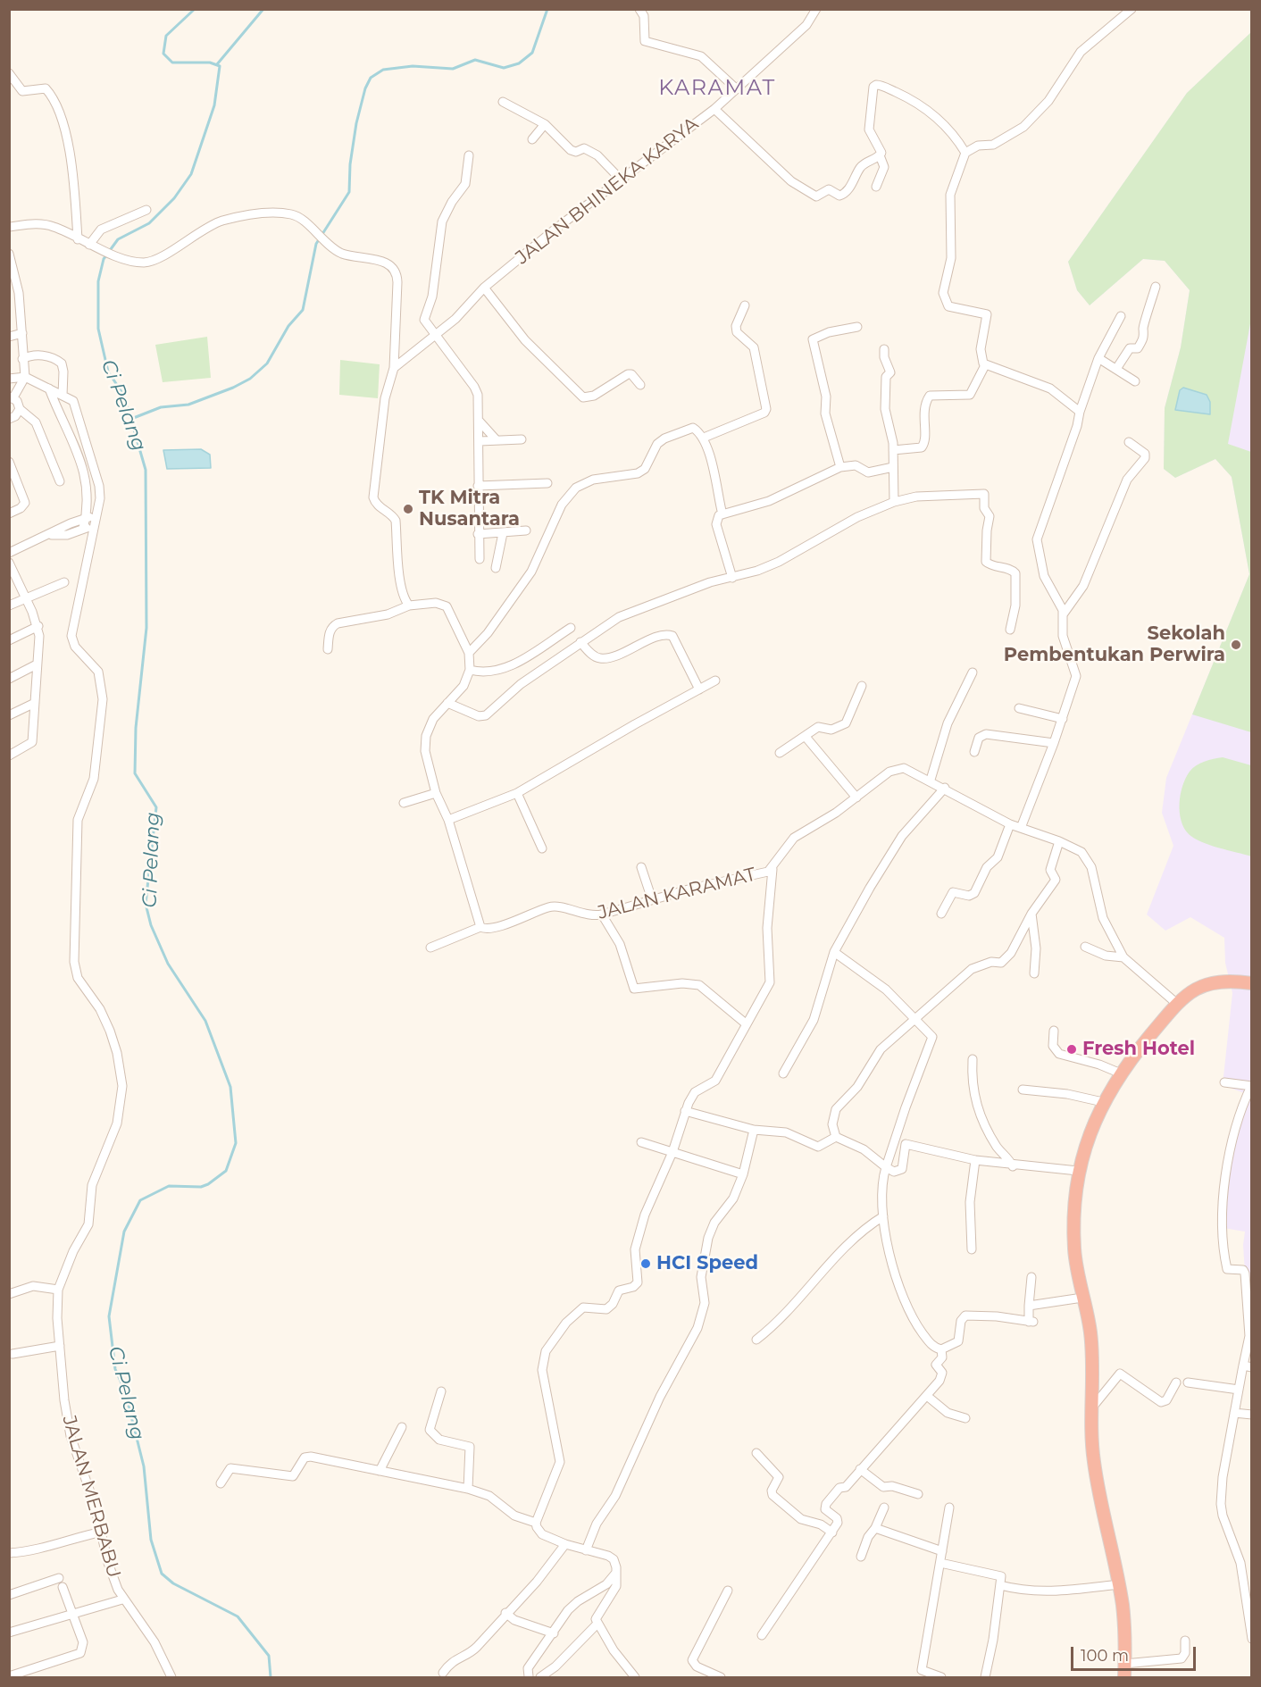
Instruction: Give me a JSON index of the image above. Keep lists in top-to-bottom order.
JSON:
{
  "streets": {
    "street": ["JALAN BHINEKA KARYA", "JALAN KARAMAT", "JALAN MERBABU"]
  },
  "districts": ["KARAMAT"],
  "water": ["Ci Pelang"],
  "places": [
    "TK Mitra Nusantara",
    "Sekolah Pembentukan Perwira",
    "Fresh Hotel",
    "HCI Speed"
  ],
  "scale_bar": "100 m"
}
